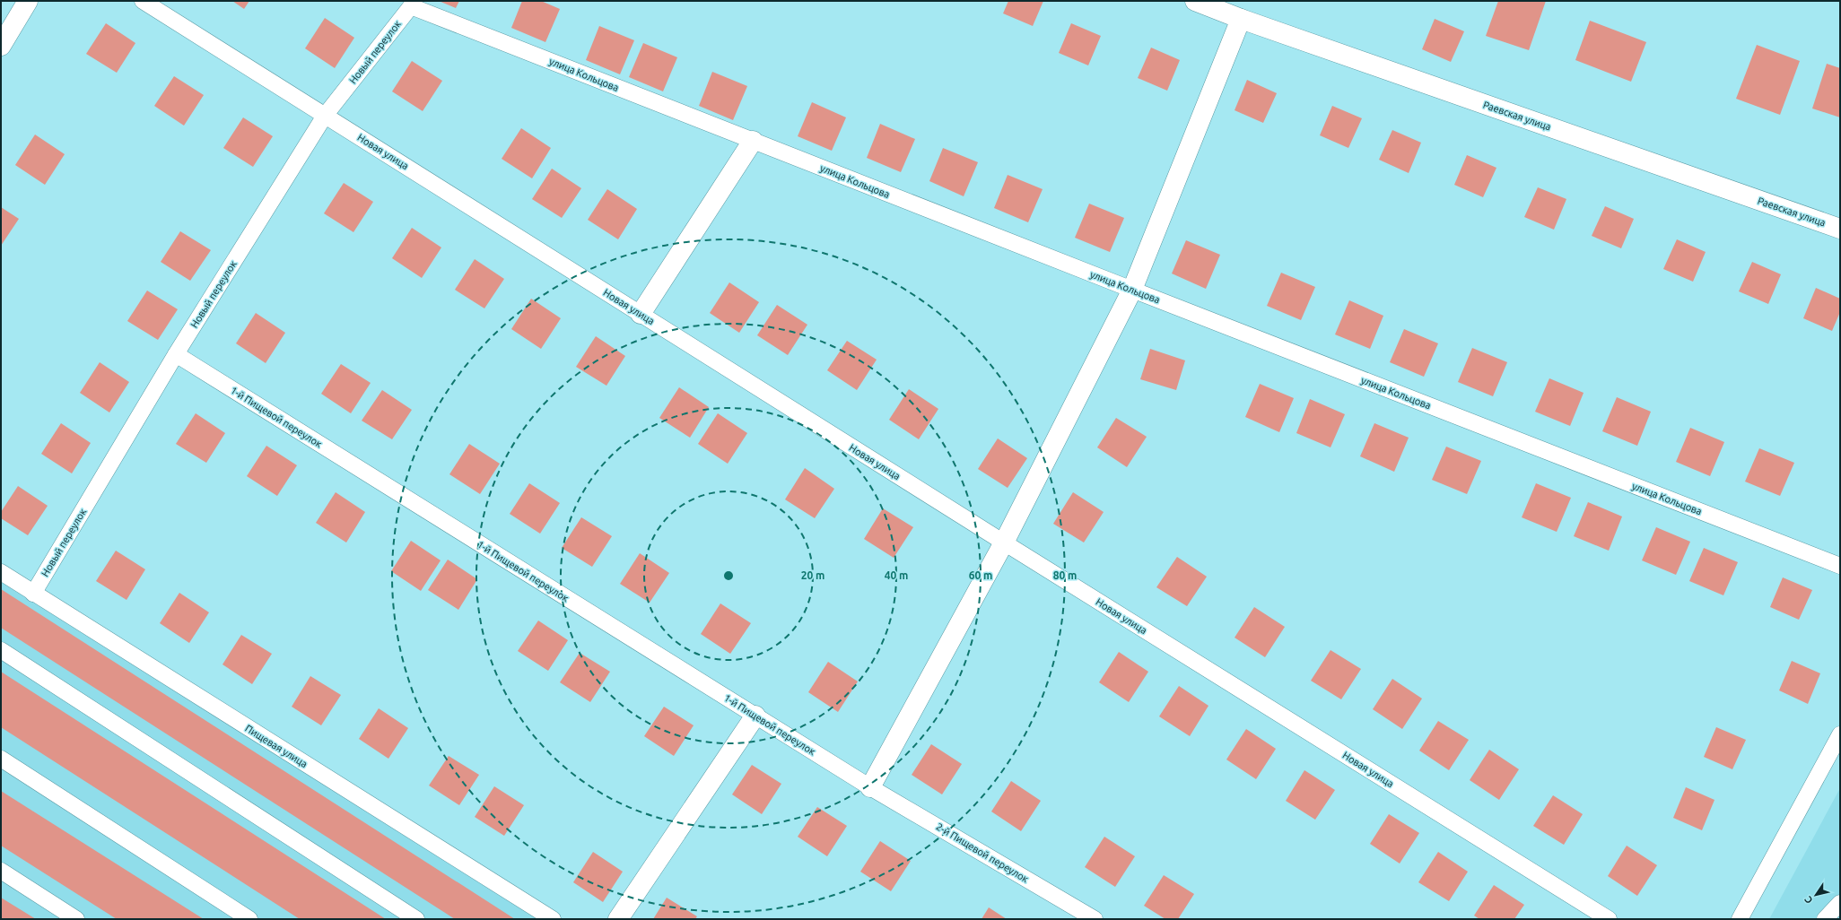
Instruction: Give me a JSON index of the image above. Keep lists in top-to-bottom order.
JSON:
{
  "streets": {
    "street": ["Раевская улица"],
    "lane": [
      "Новый переулок",
      "улица Кольцова",
      "Новая улица",
      "1-й Пищевой переулок",
      "Пищевая улица",
      "2-й Пищевой переулок"
    ]
  },
  "crossings": [
    ["Новый переулок", "улица Кольцова"],
    ["Новый переулок", "Новая улица"],
    ["Новый переулок", "1-й Пищевой переулок"],
    ["Новый переулок", "Пищевая улица"],
    ["1-й Пищевой переулок", "2-й Пищевой переулок"]
  ],
  "north": "bottom left",
  "rings": [
    "20 m",
    "40 m",
    "60 m",
    "80 m"
  ]
}
